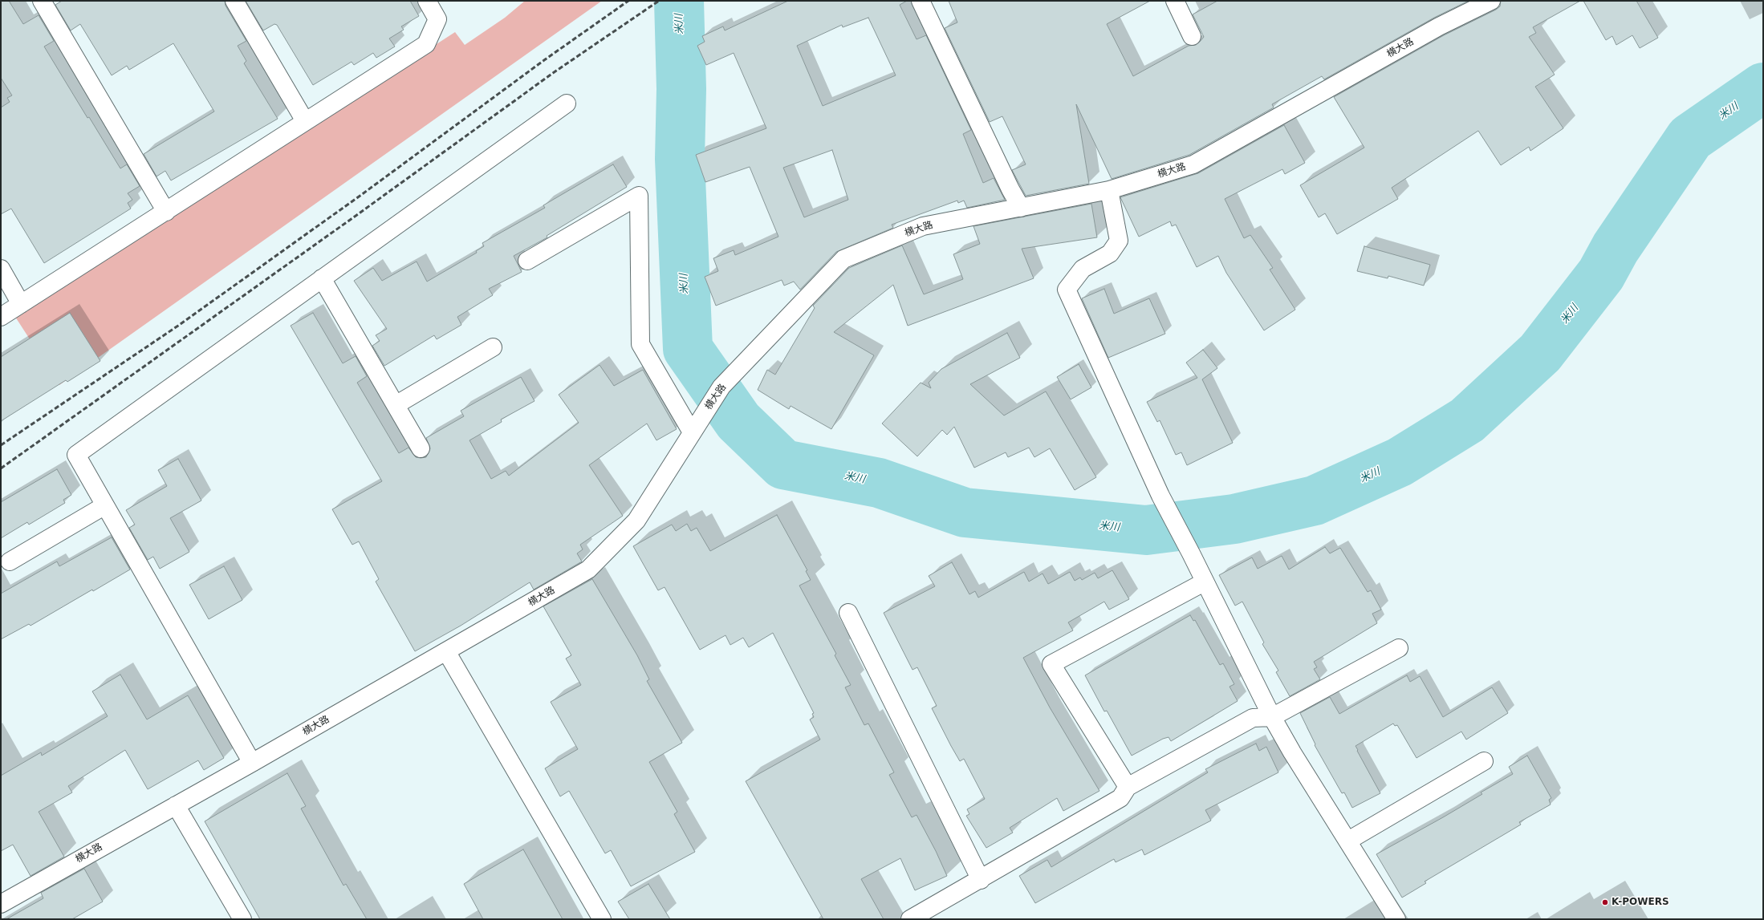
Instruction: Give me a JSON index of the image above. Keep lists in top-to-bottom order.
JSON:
{
  "streets": {
    "street": ["横大路"]
  },
  "water": ["米川"],
  "places": ["K-POWERS"]
}
